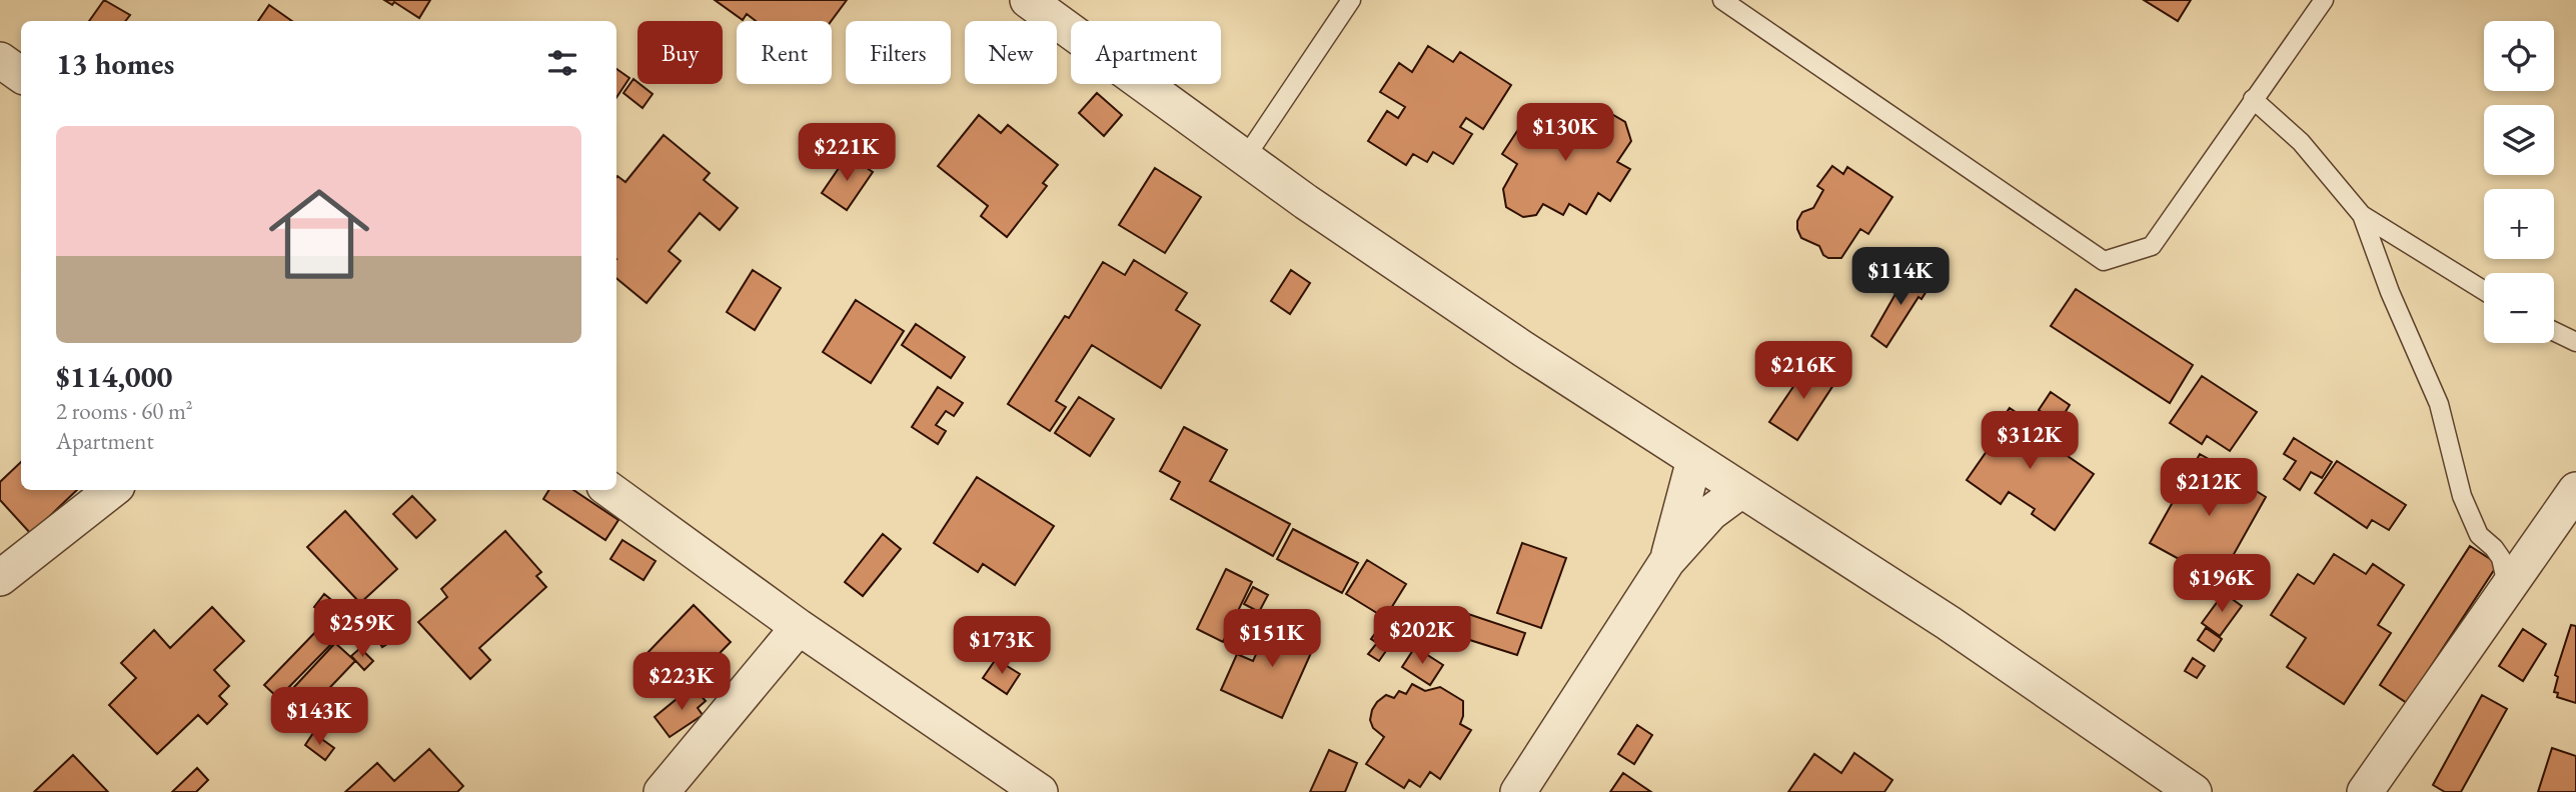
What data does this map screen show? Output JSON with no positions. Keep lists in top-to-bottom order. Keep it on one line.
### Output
{"page":{"map_buttons":["+","−"],"chip":["Buy","Rent","Filters","New","Apartment"],"heading":"13 homes","price":["$130K","$221K","$114K","$216K","$312K","$212K","$196K","$259K","$202K","$151K","$173K","$223K","$143K"],"list":[{"name":"$114,000","note":"2 rooms · 60 m² · Apartment"}]}}
